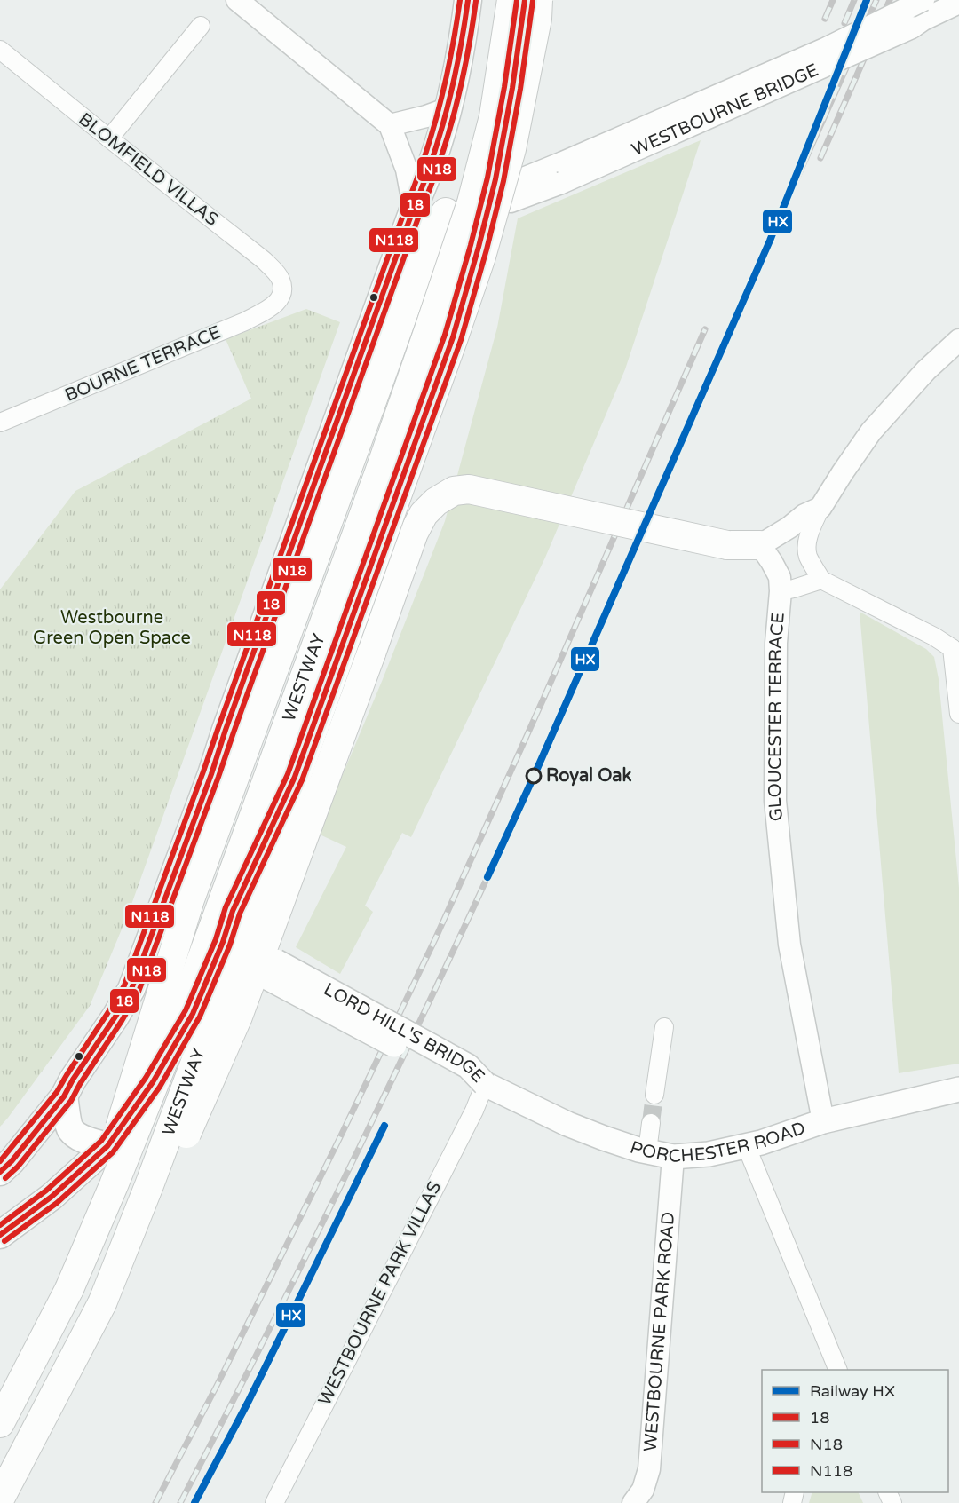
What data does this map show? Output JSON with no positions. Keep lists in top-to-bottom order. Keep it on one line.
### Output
{"streets":{"highway":["WESTWAY"],"main road":["LORD HILL'S BRIDGE","PORCHESTER ROAD"],"street":["WESTBOURNE BRIDGE","BLOMFIELD VILLAS","BOURNE TERRACE","GLOUCESTER TERRACE","WESTBOURNE PARK VILLAS","WESTBOURNE PARK ROAD"]},"crossings":[["BLOMFIELD VILLAS","BOURNE TERRACE"],["GLOUCESTER TERRACE","PORCHESTER ROAD"],["LORD HILL'S BRIDGE","PORCHESTER ROAD"],["LORD HILL'S BRIDGE","WESTBOURNE PARK VILLAS"],["PORCHESTER ROAD","WESTBOURNE PARK VILLAS"],["PORCHESTER ROAD","WESTBOURNE PARK ROAD"]],"parks":["Westbourne Green Open Space"],"places":["Royal Oak"],"lines":["rail line HX","transit line 18","transit line N118","transit line N18"],"legend":["Railway HX","18","N18","N118"]}
